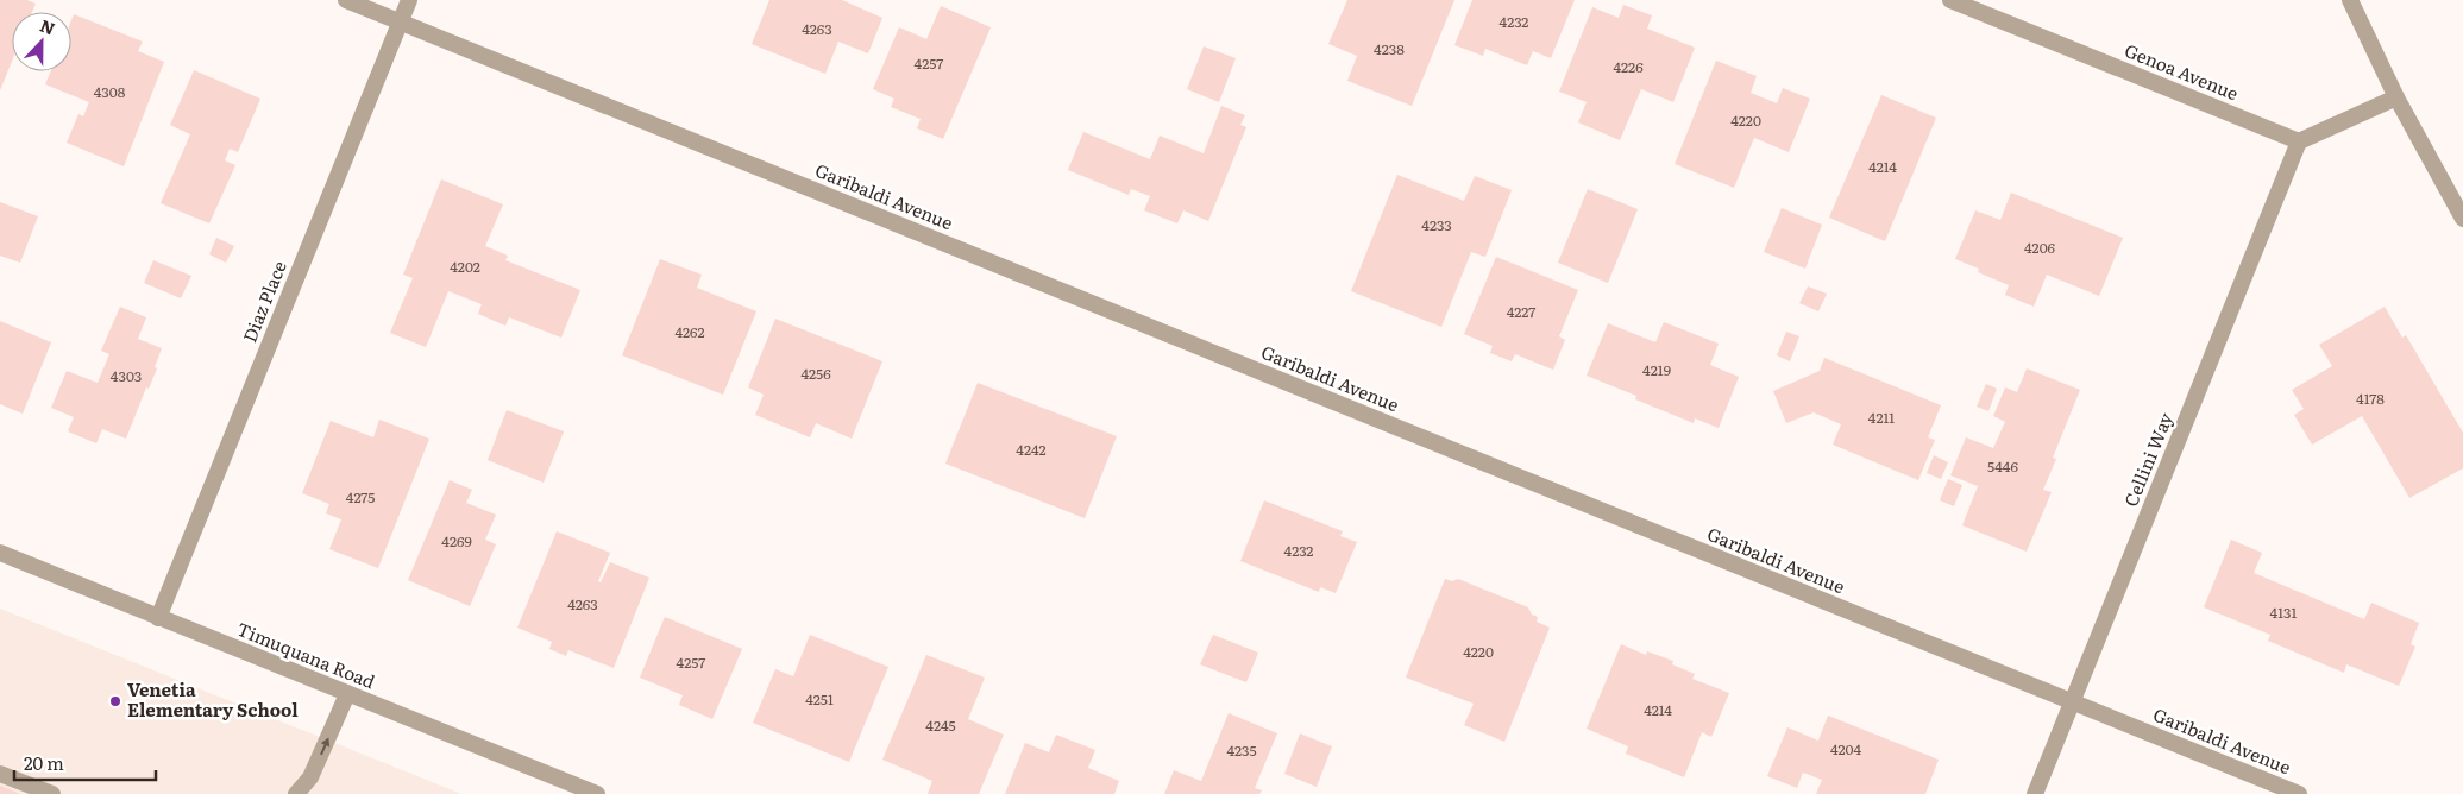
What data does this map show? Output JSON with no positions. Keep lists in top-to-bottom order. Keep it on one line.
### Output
{"streets":{"street":["Genoa Avenue","Garibaldi Avenue","Diaz Place","Cellini Way","Timuquana Road"]},"crossings":[["Genoa Avenue","Cellini Way"],["Garibaldi Avenue","Diaz Place"],["Garibaldi Avenue","Cellini Way"],["Diaz Place","Timuquana Road"]],"places":["Venetia Elementary School"],"house_numbers":["4232","4263","4238","4257","4226","4308","4220","4214","4233","4206","4202","4227","4262","4219","4256","4303","4178","4211","4242","5446","4275","4269","4232","4263","4131","4220","4257","4251","4214","4245","4204","4235"],"scale_bar":"20 m","north":"top"}
